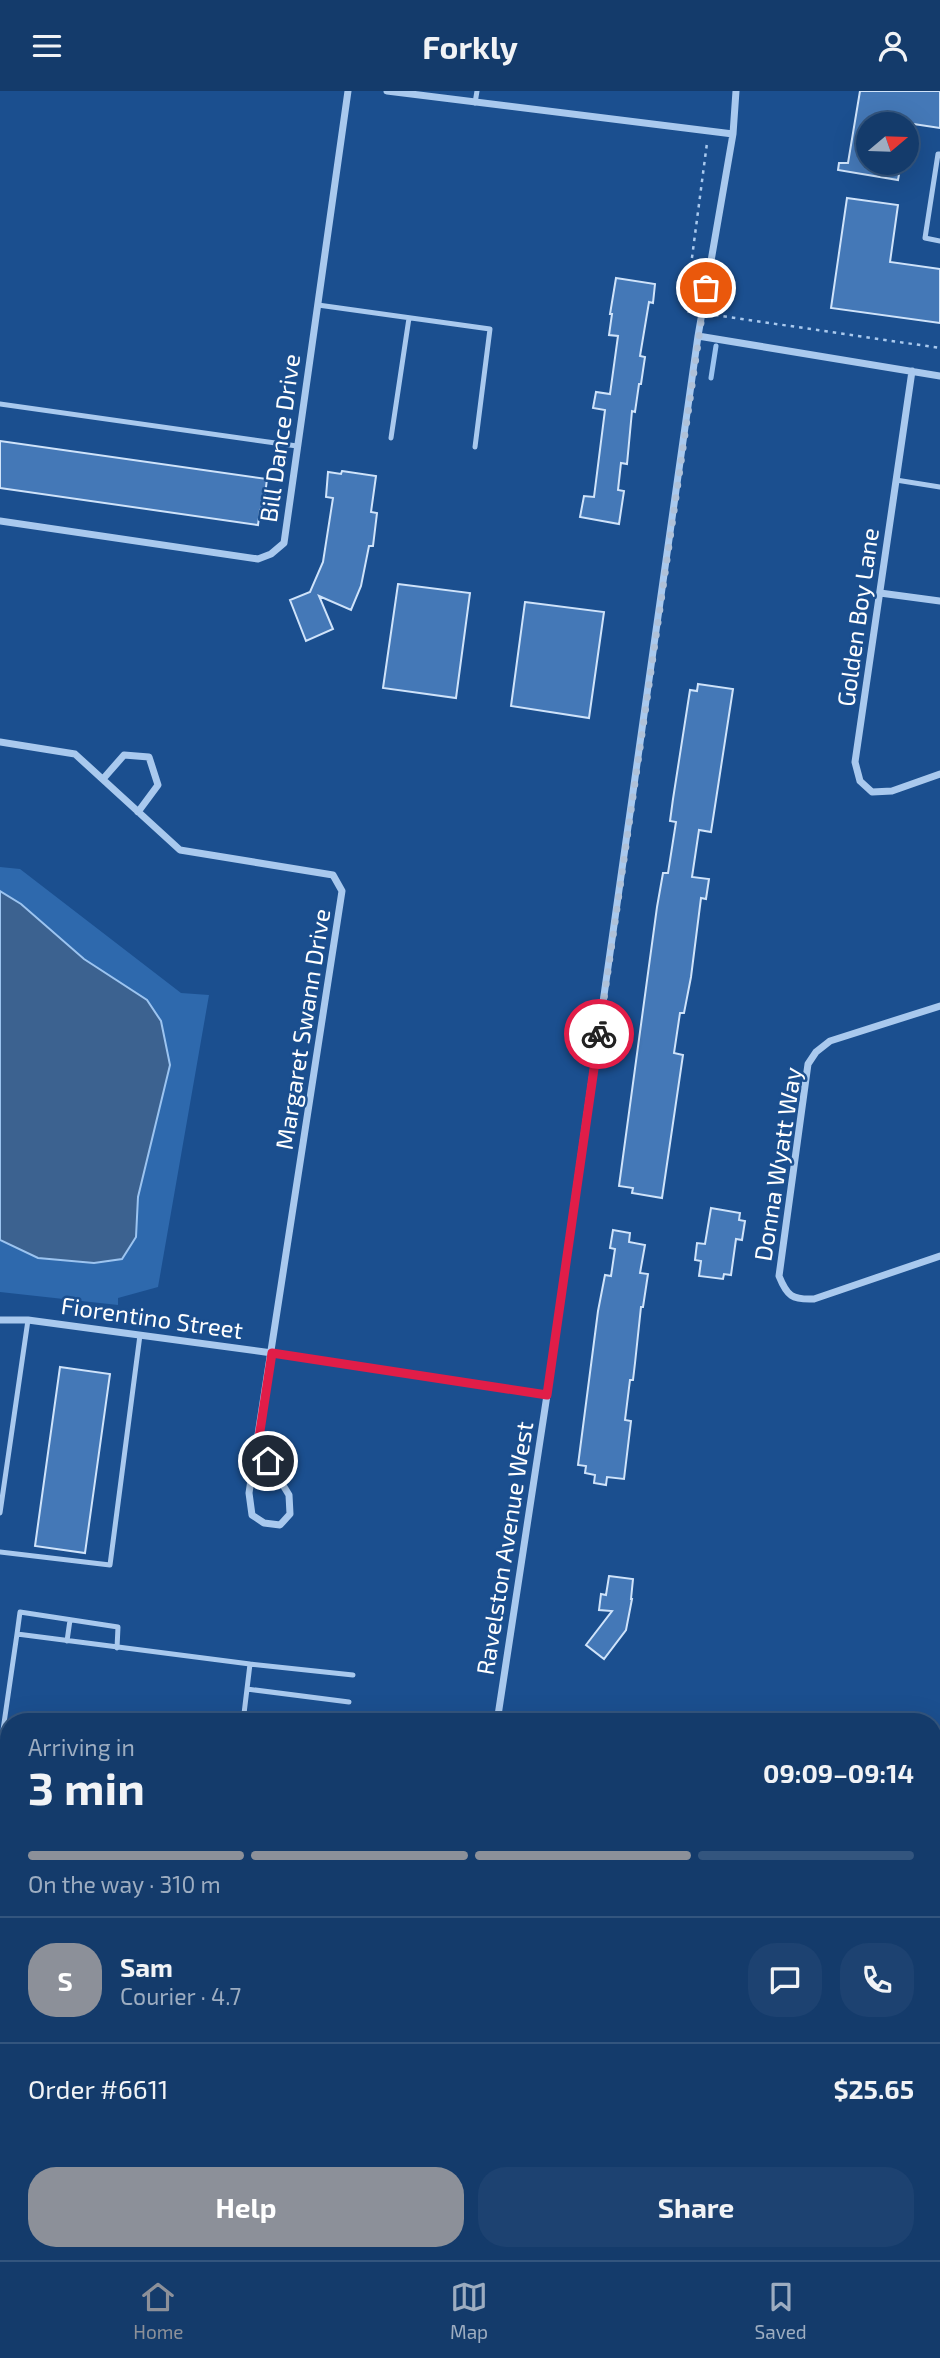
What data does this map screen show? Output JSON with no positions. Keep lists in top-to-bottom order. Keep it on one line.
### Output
{"streets":{"street":["Bill Dance Drive","Golden Boy Lane","Margaret Swann Drive","Donna Wyatt Way","Fiorentino Street","Ravelston Avenue West"]},"crossings":[["Margaret Swann Drive","Fiorentino Street"],["Fiorentino Street","Ravelston Avenue West"]],"north":"right","page":{"header":"Forkly","heading":["3 min","Arriving in","09:09–09:14"],"panel":["Sam","Courier · 4.7","Order #6611","$25.65"],"bar":"On the way · 310 m","round":"S","buttons":["Help","Share"],"tabs":["Home","Map","Saved"]}}
